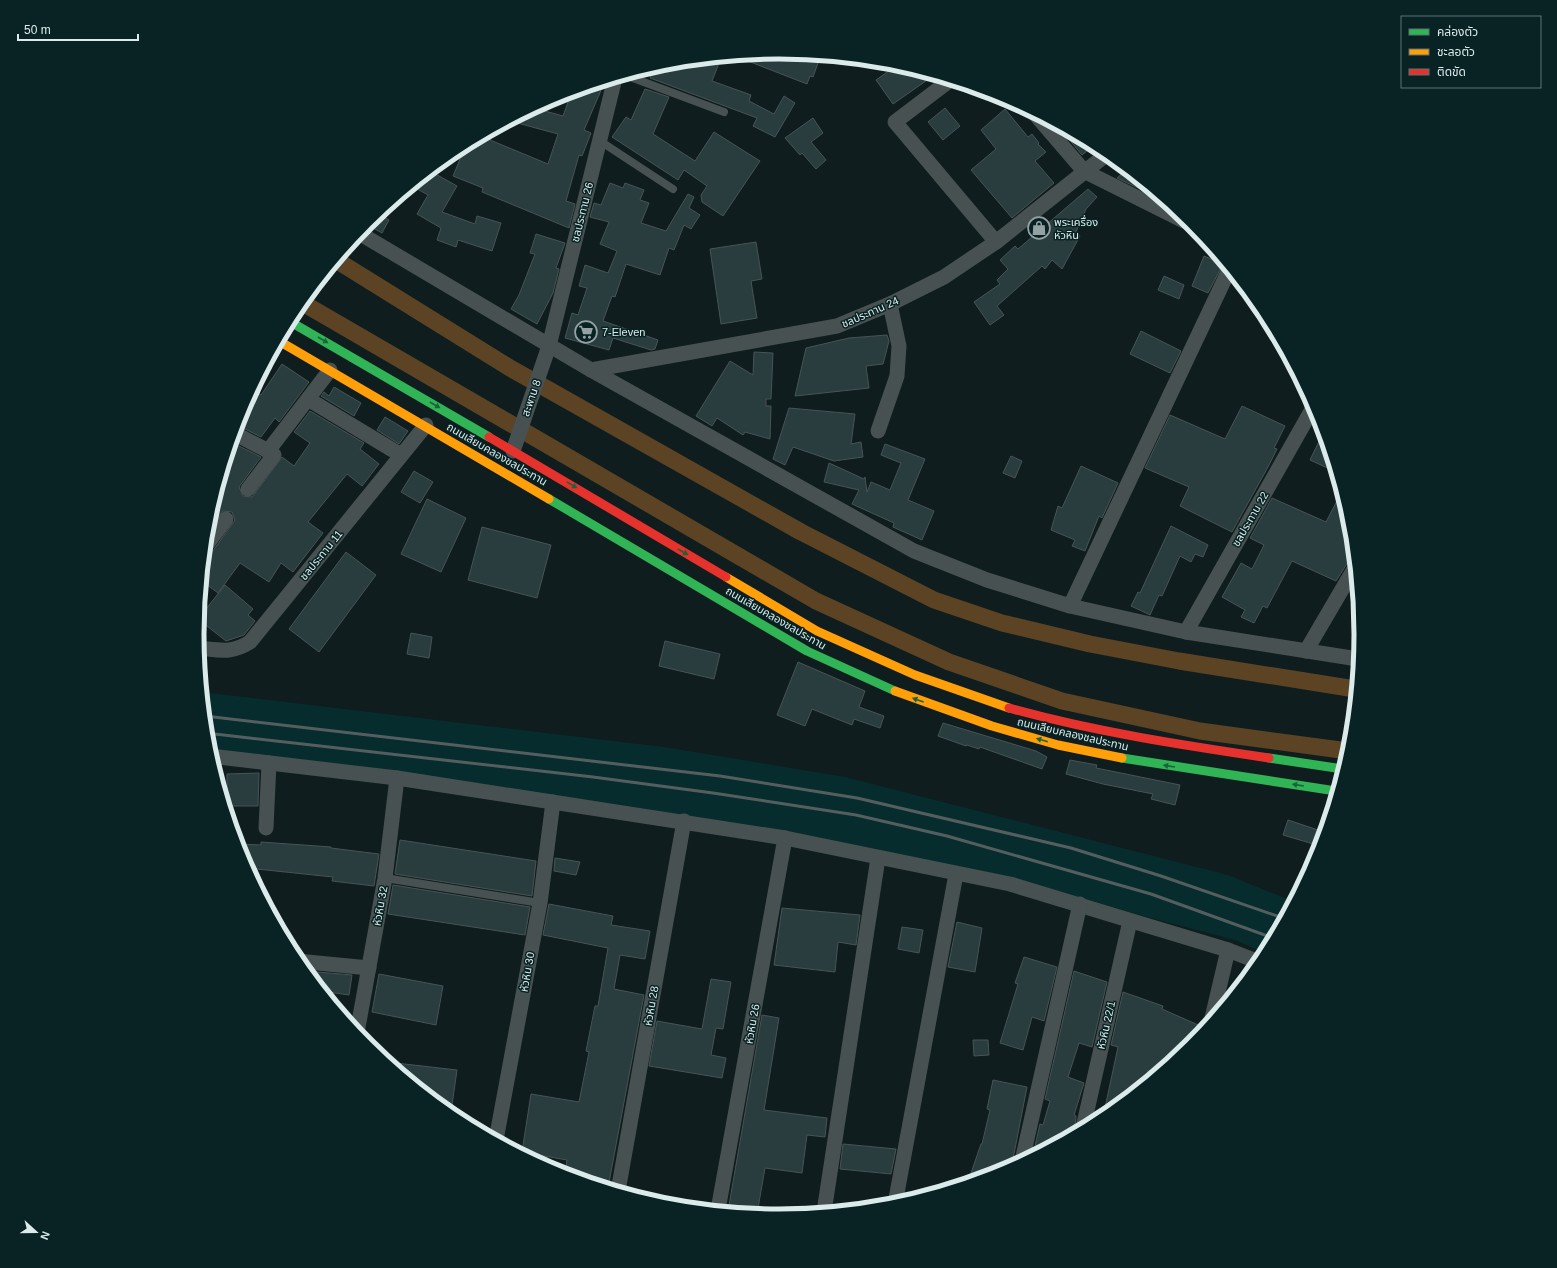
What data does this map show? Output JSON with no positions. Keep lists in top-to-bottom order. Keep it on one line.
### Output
{"streets":{"street":["ชลประทาน 26","ชลประทาน 24","สะพาน 8","ถนนเลียบคลองชลประทาน","ชลประทาน 22","ชลประทาน 11","หัวหิน 32","หัวหิน 30","หัวหิน 28","หัวหิน 26","หัวหิน 22/1"]},"crossings":[["ชลประทาน 26","สะพาน 8"],["สะพาน 8","ถนนเลียบคลองชลประทาน"],["ถนนเลียบคลองชลประทาน","ชลประทาน 11"]],"places":{"shop":["พระเครื่อง หัวหิน"],"supermarket":["7-Eleven"]},"legend":["คล่องตัว","ชะลอตัว","ติดขัด"],"scale_bar":"50 m","north":"right"}
